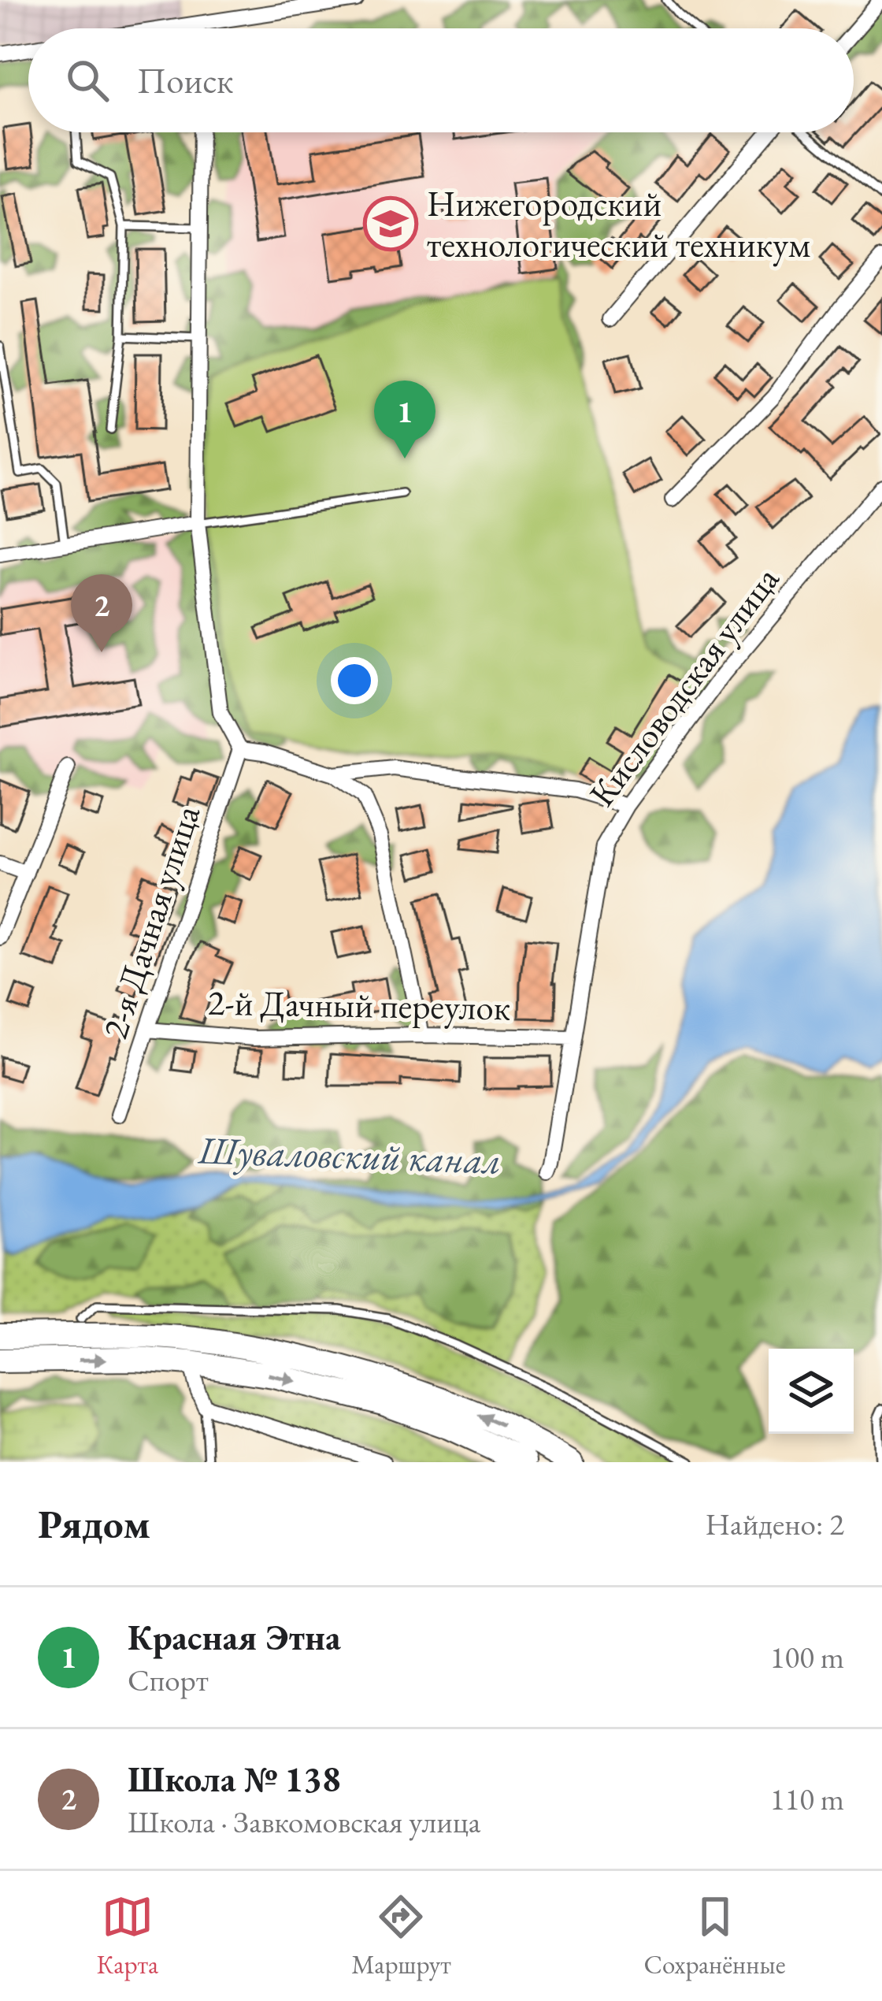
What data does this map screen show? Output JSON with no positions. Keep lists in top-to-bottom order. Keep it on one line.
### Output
{"streets":{"street":["Кисловодская улица","2-я Дачная улица","2-й Дачный переулок"]},"crossings":[["Кисловодская улица","2-й Дачный переулок"],["2-я Дачная улица","2-й Дачный переулок"]],"water":["Шуваловский канал"],"places":{"school or university":["Нижегородский технологический техникум"]},"page":{"search":"Поиск","pins":["1","2"],"heading":["Рядом","Найдено: 2"],"list":[{"mark":"1","name":"Красная Этна","note":"Спорт","value":"100 m"},{"mark":"2","name":"Школа № 138","note":"Школа · Завкомовская улица","value":"110 m"}],"nav":["Карта","Маршрут","Сохранённые"]}}
